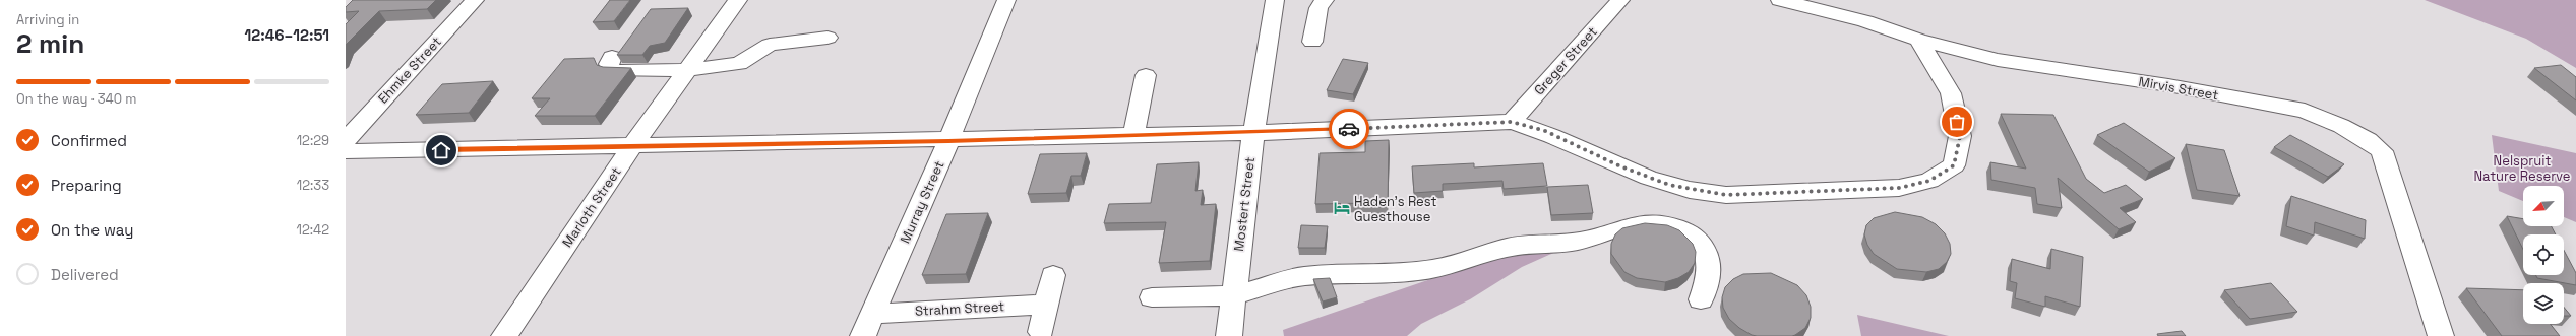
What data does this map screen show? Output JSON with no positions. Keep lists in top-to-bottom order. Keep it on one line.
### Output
{"streets":{"street":["Greger Street","Ehmke Street","Mirvis Street","Murray Street","Mostert Street","Marloth Street","Strahm Street"]},"crossings":[["Murray Street","Strahm Street"]],"parks":["Nelspruit Nature Reserve"],"places":{"hotel":["Haden's Rest Guesthouse"]},"north":"bottom left","page":{"heading":["2 min","Arriving in","12:46–12:51"],"bar":"On the way · 340 m","list":[["Confirmed","12:29"],["Preparing","12:33"],["On the way","12:42"],"Delivered"]}}
